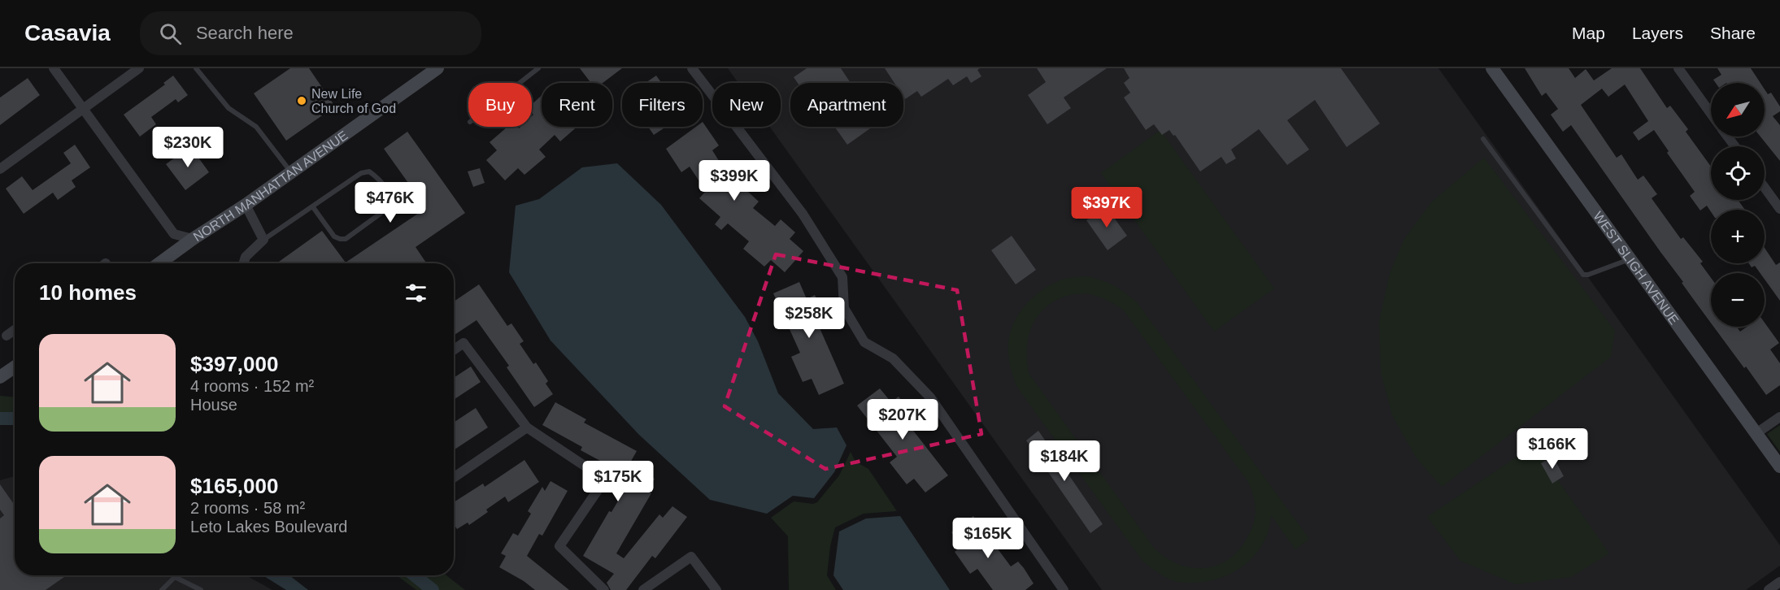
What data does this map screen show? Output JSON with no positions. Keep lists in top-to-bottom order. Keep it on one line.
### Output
{"streets":{"main road":["NORTH MANHATTAN AVENUE","WEST SLIGH AVENUE"]},"places":["New Life Church of God"],"north":"bottom left","page":{"header":"Casavia","search":"Search here","nav":["Map","Layers","Share"],"map_buttons":["+","−"],"chip":["Buy","Rent","Filters","New","Apartment"],"price":["$230K","$399K","$476K","$397K","$258K","$207K","$166K","$184K","$175K","$165K"],"heading":"10 homes","list":[{"name":"$397,000","note":"4 rooms · 152 m² · House"},{"name":"$165,000","note":"2 rooms · 58 m² · Leto Lakes Boulevard"}]}}
